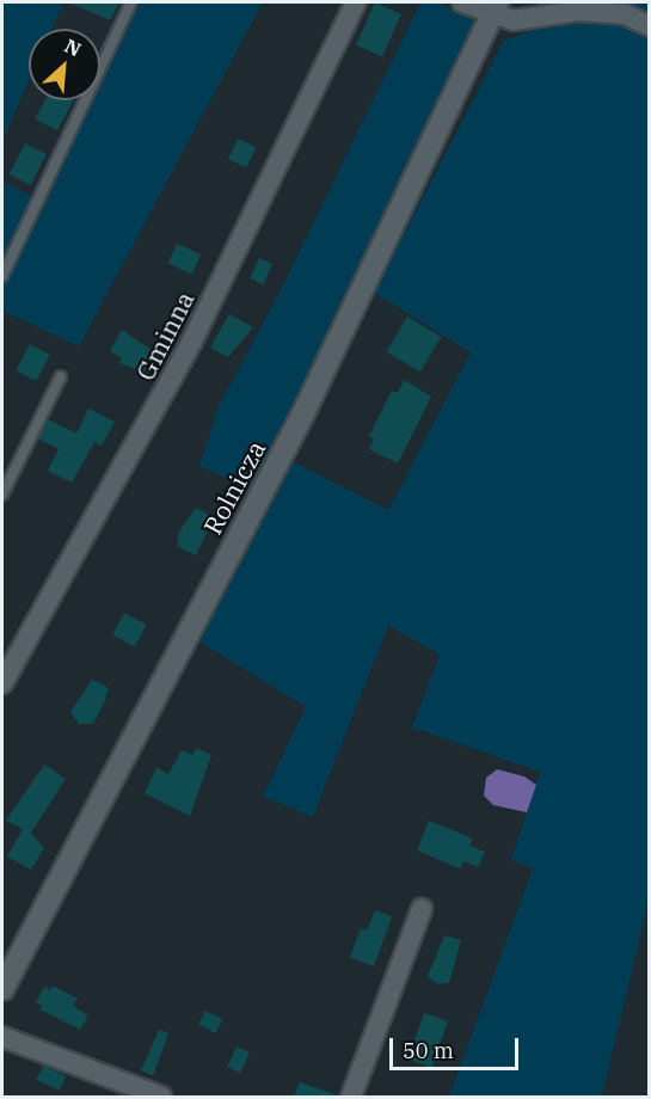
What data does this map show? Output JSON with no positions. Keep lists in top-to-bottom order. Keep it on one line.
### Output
{"streets":{"street":["Gminna","Rolnicza"]},"scale_bar":"50 m","north":"top right"}
